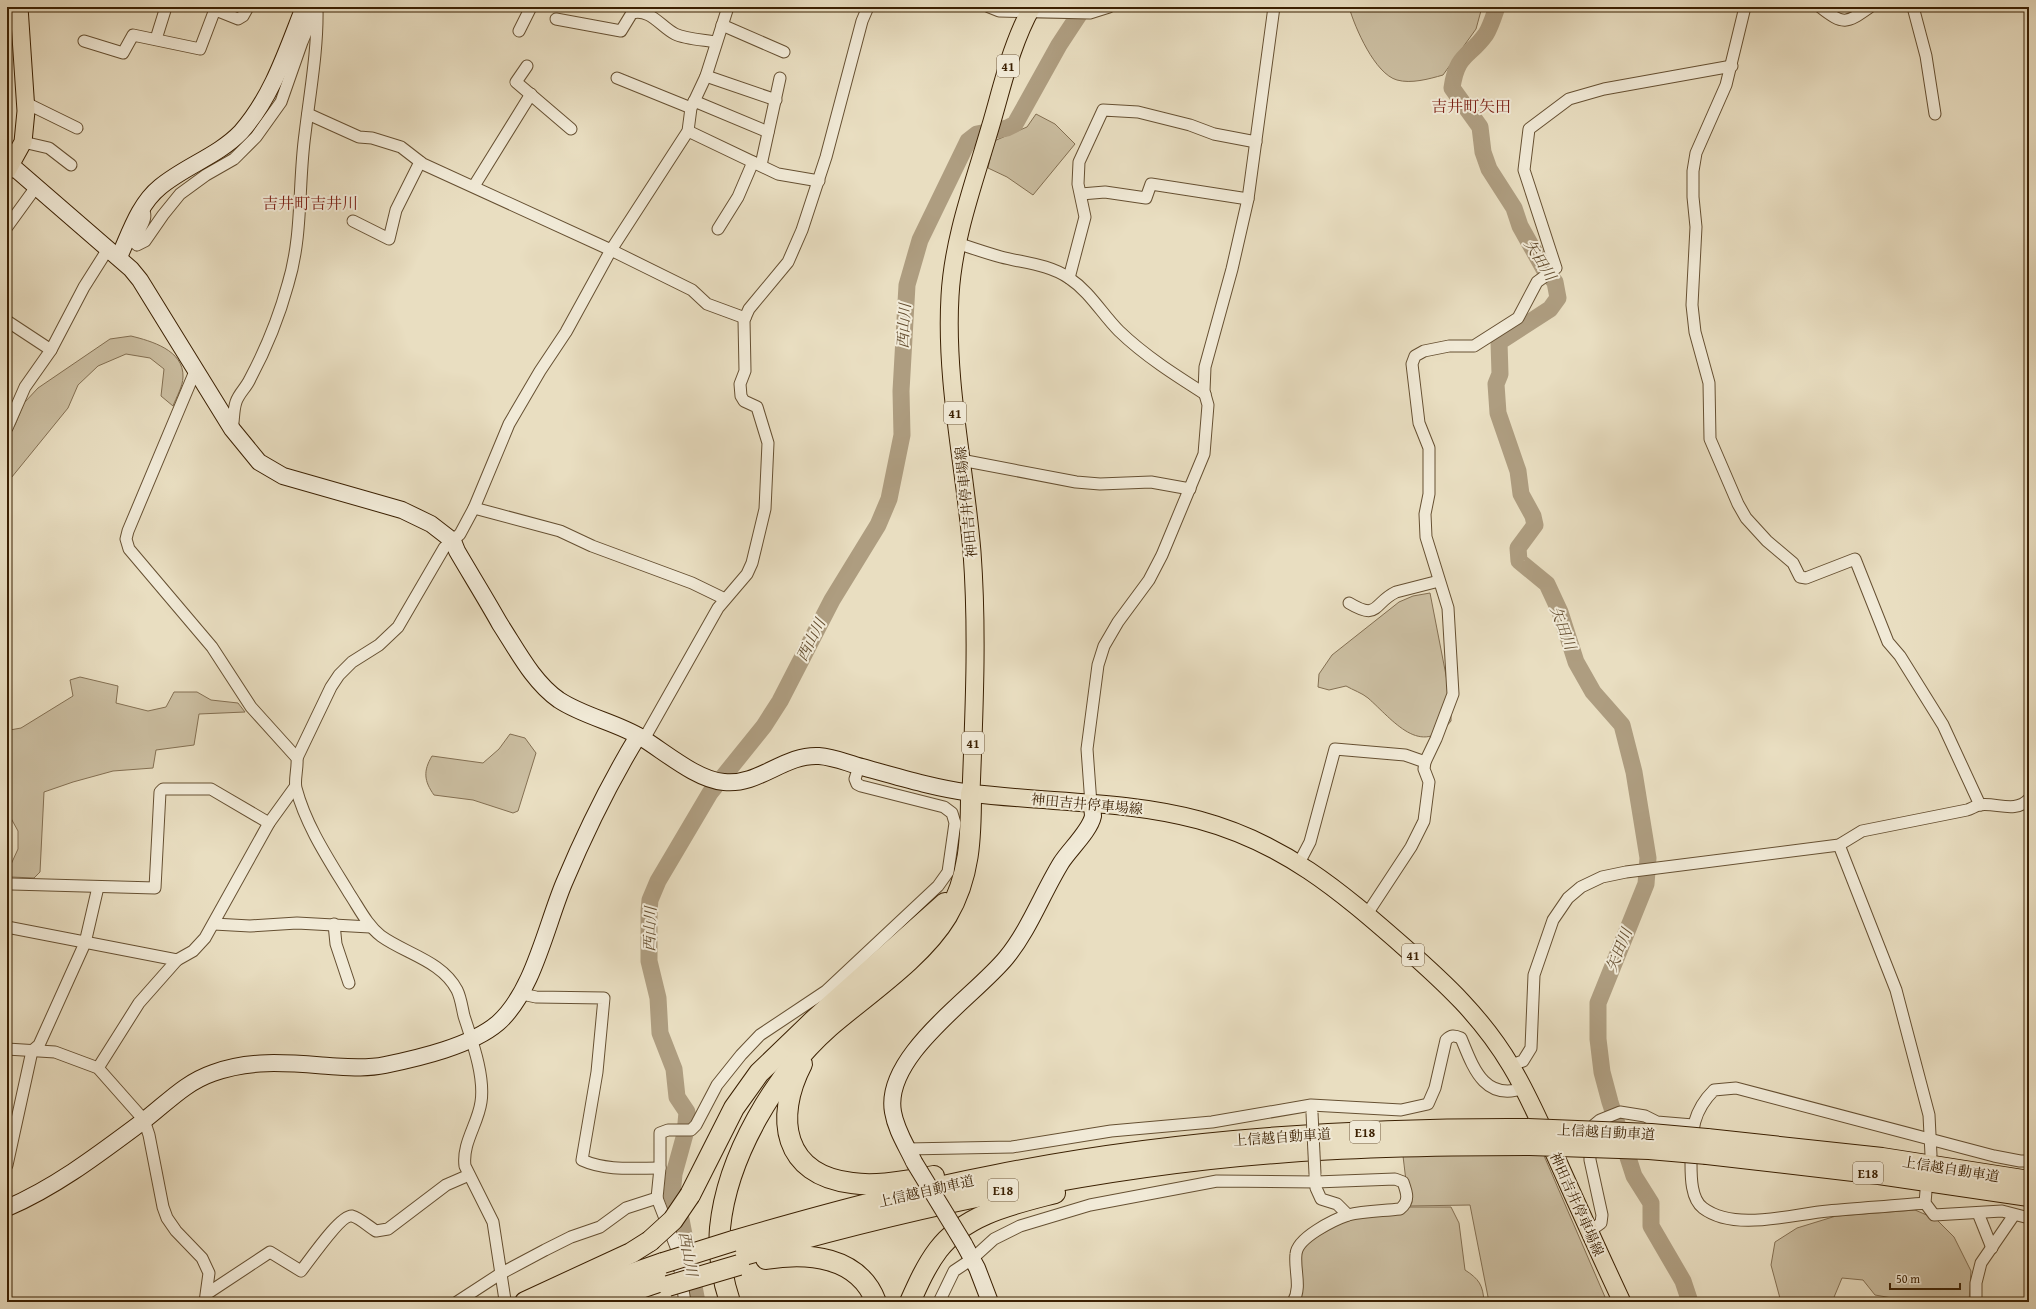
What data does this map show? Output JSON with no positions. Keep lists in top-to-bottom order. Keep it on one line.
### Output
{"streets":{"highway":["E18","上信越自動車道"],"main road":["41","神田吉井停車場線"]},"districts":["吉井町矢田","吉井町吉井川"],"water":["矢田川","西山川"],"scale_bar":"50 m"}
